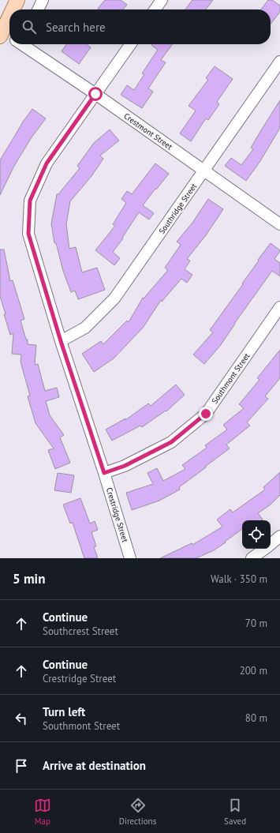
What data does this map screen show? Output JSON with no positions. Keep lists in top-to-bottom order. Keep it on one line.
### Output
{"streets":{"street":["Crestmont Street","Southridge Street","Southmont Street","Crestridge Street"]},"crossings":[["Crestmont Street","Southridge Street"],["Crestmont Street","Crestridge Street"],["Southridge Street","Crestridge Street"],["Southmont Street","Crestridge Street"]],"page":{"search":"Search here","heading":["5 min","Walk · 350 m"],"list":[["Continue","Southcrest Street","70 m"],["Continue","Crestridge Street","200 m"],["Turn left","Southmont Street","80 m"],"Arrive at destination"],"nav":["Map","Directions","Saved"]}}
